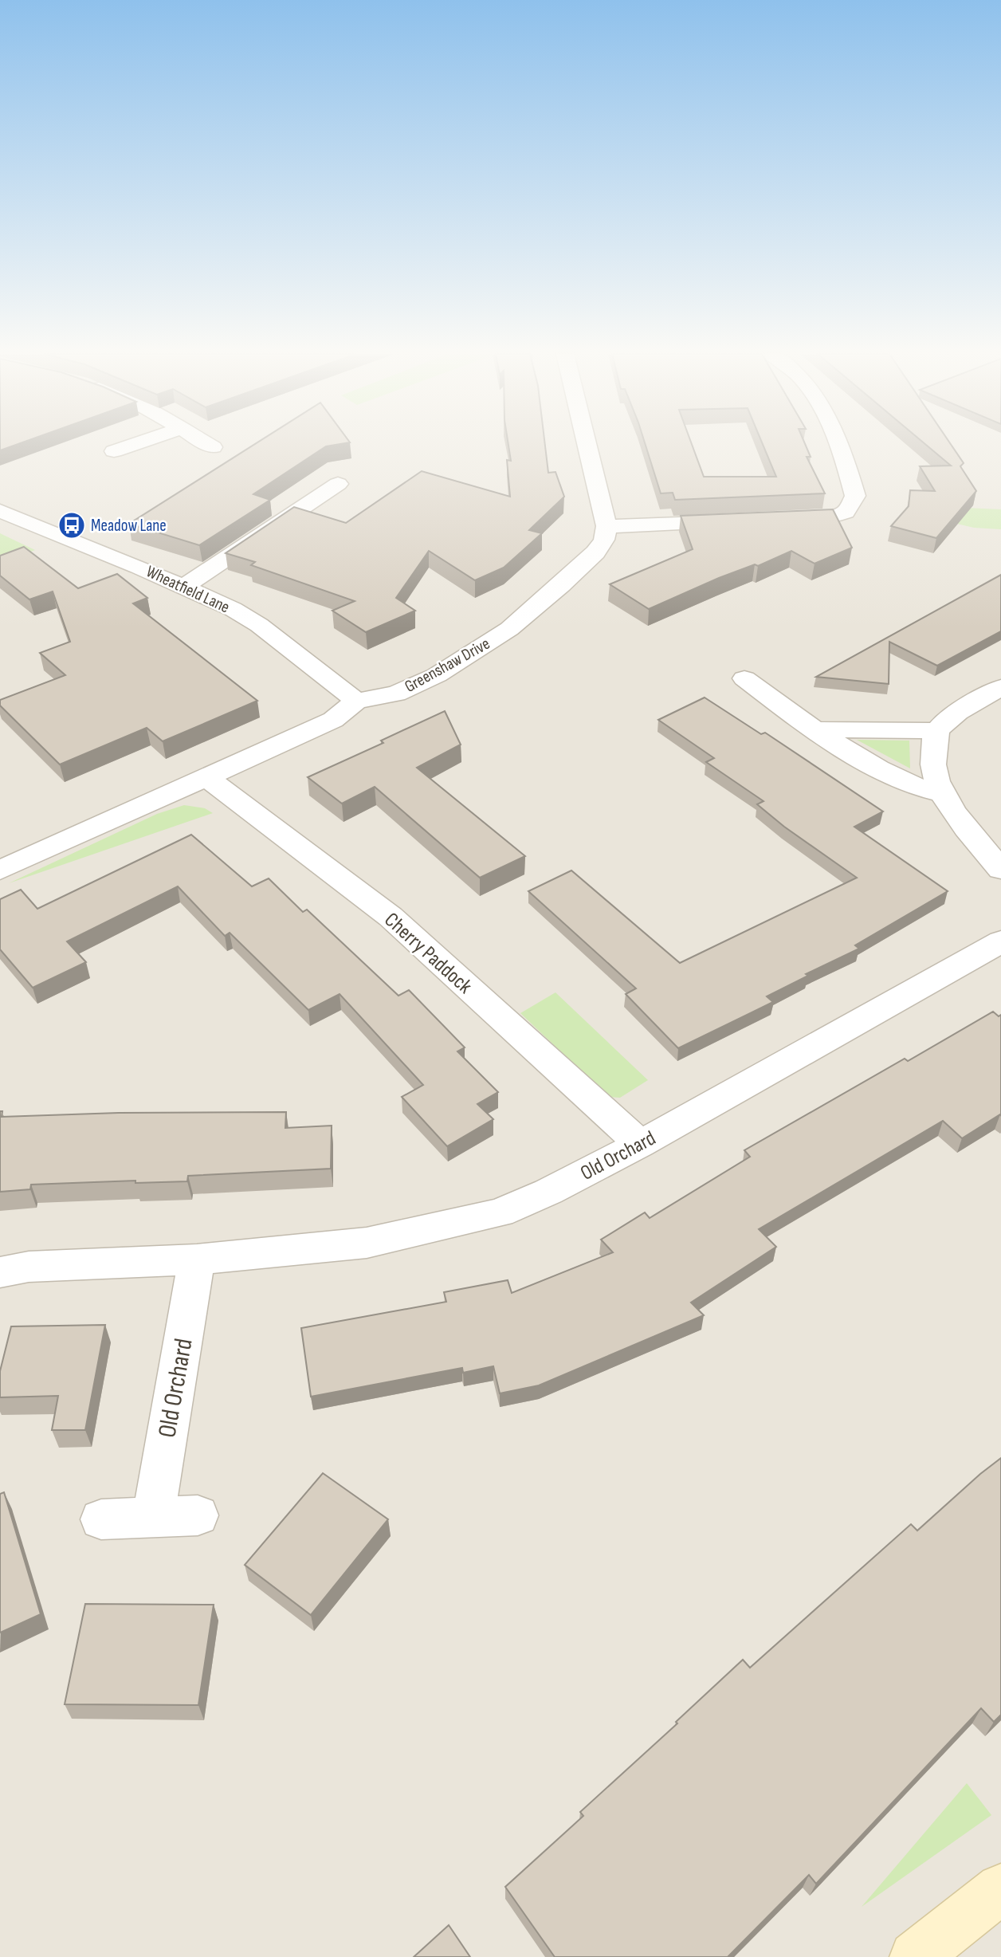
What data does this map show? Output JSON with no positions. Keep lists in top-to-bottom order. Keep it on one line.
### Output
{"streets":{"street":["Wheatfield Lane","Greenshaw Drive","Cherry Paddock","Old Orchard"]},"crossings":[["Wheatfield Lane","Greenshaw Drive"],["Greenshaw Drive","Cherry Paddock"],["Cherry Paddock","Old Orchard"]],"places":{"bus stop":["Meadow Lane"]}}
